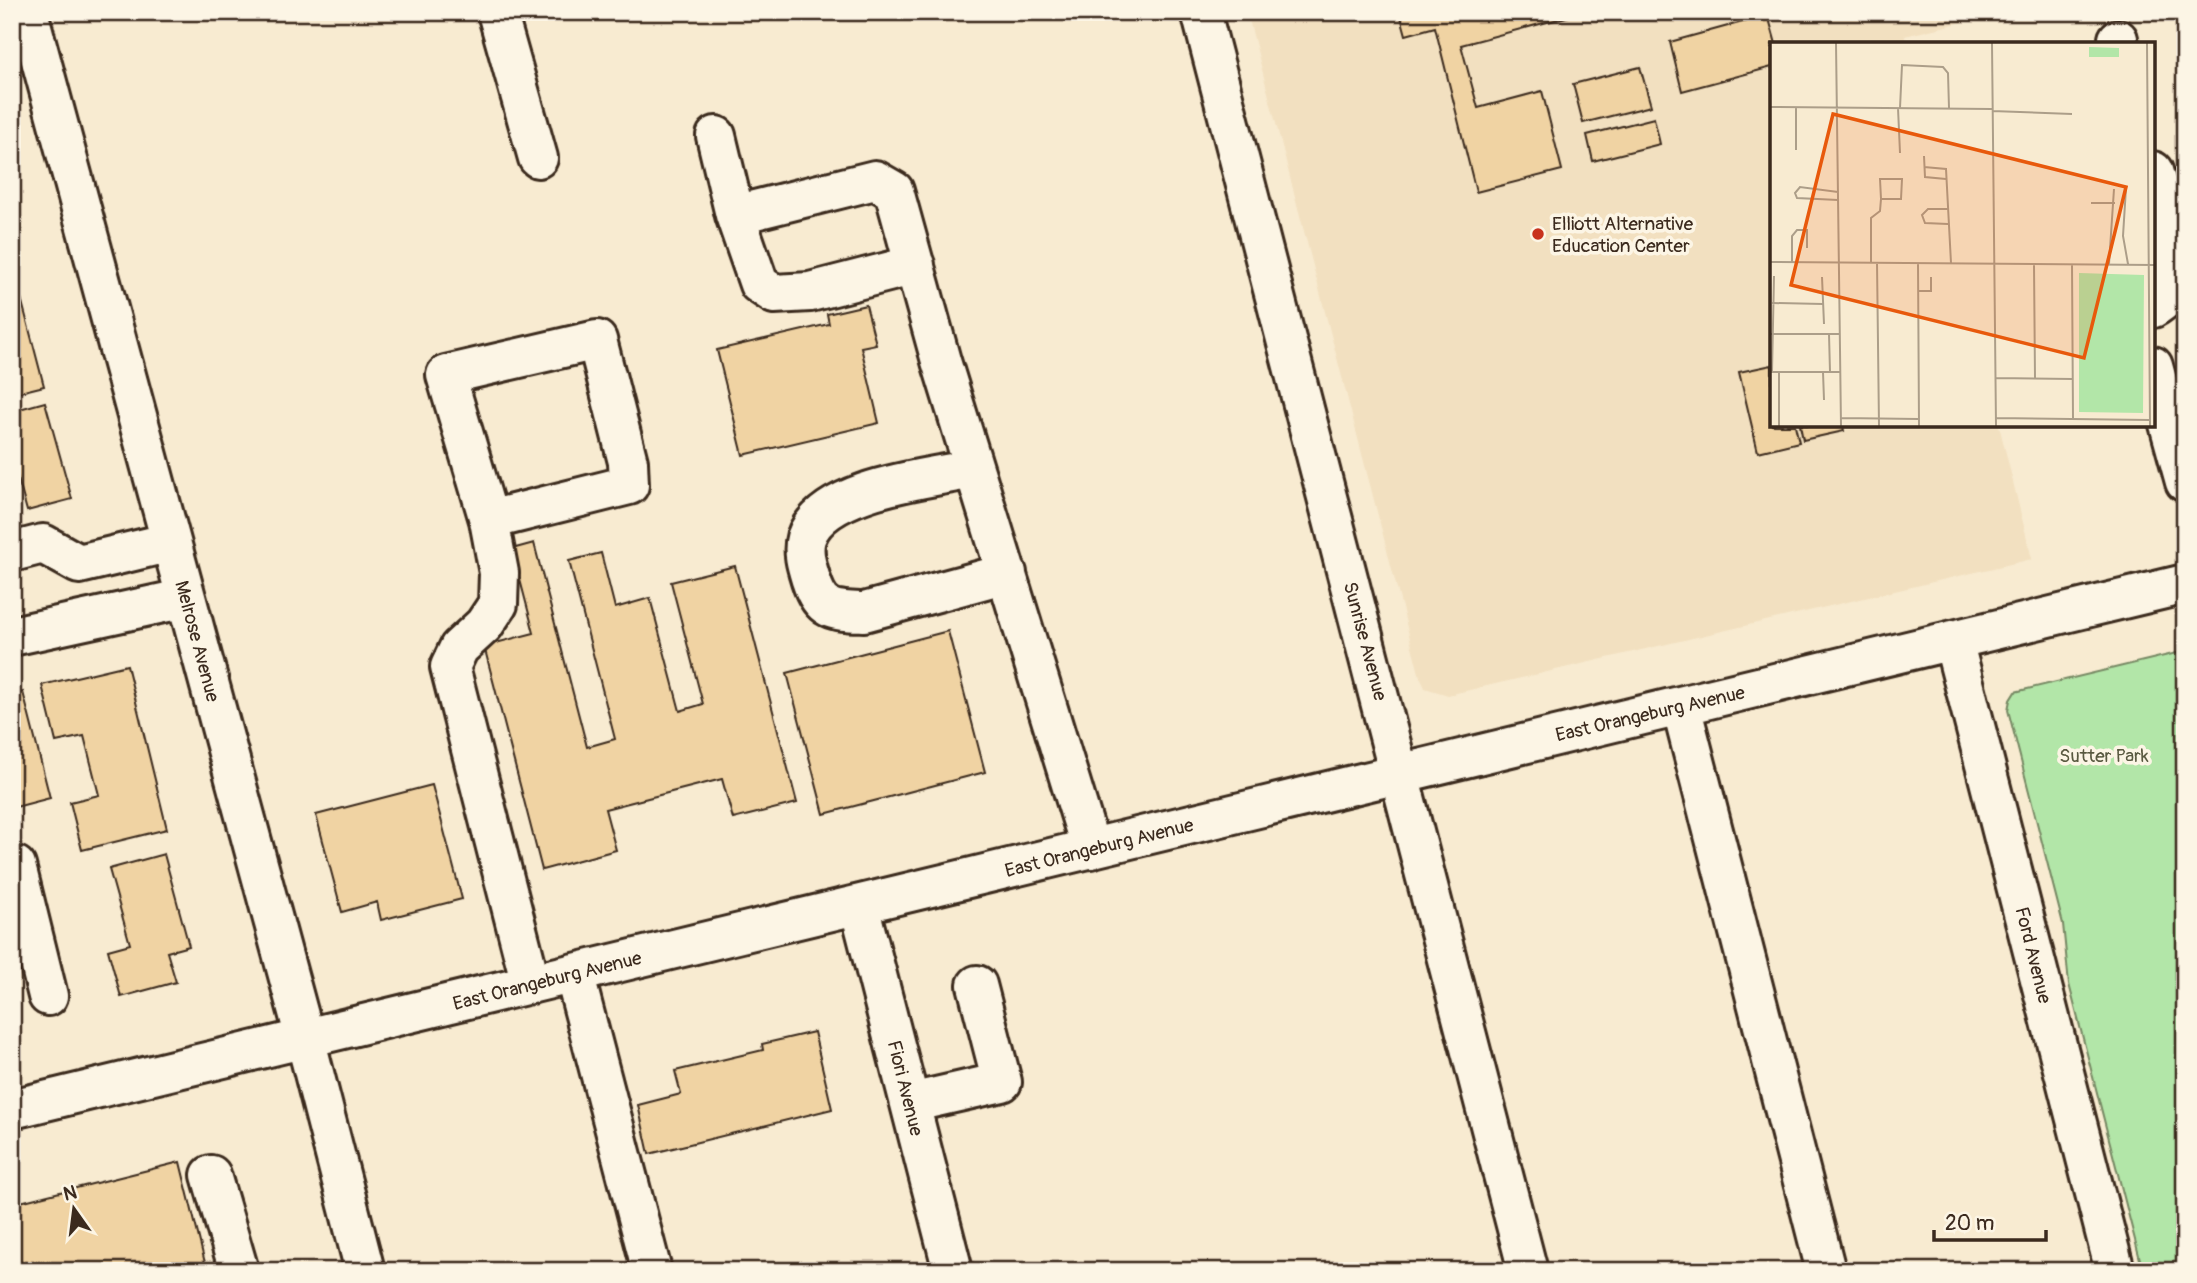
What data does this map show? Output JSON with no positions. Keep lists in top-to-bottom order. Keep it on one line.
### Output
{"streets":{"street":["Melrose Avenue","Sunrise Avenue","East Orangeburg Avenue","Ford Avenue","Fiori Avenue"]},"crossings":[["Melrose Avenue","East Orangeburg Avenue"],["Sunrise Avenue","East Orangeburg Avenue"],["East Orangeburg Avenue","Ford Avenue"],["East Orangeburg Avenue","Fiori Avenue"]],"parks":["Sutter Park"],"places":["Elliott Alternative Education Center"],"scale_bar":"20 m","north":"top"}
